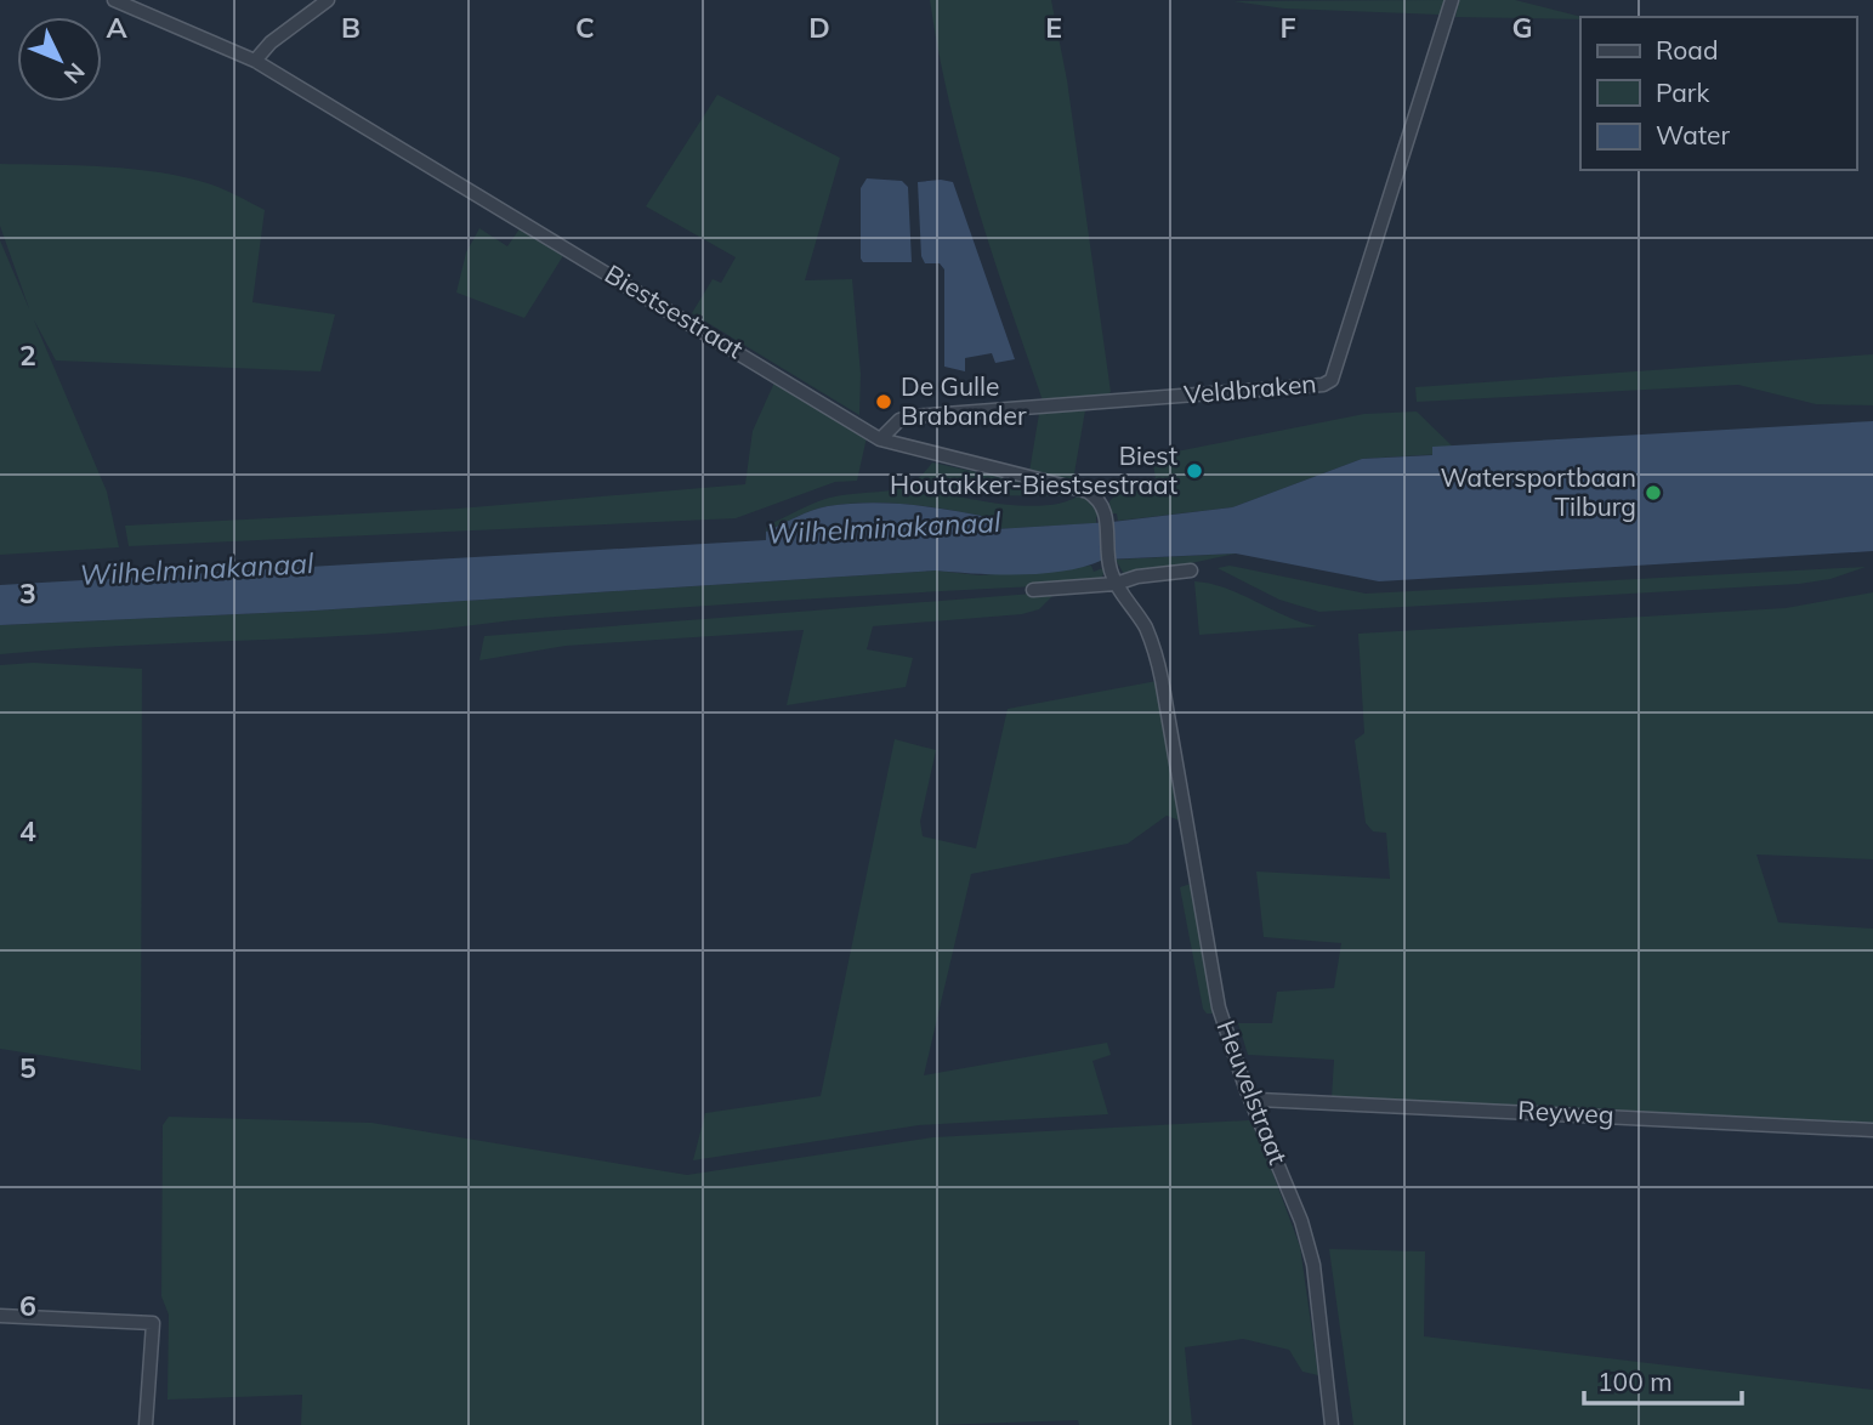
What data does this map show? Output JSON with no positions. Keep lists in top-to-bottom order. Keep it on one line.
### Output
{"streets":{"street":["Biestsestraat","Veldbraken","Heuvelstraat","Reyweg"]},"crossings":[["Biestsestraat","Veldbraken"],["Biestsestraat","Heuvelstraat"]],"water":["Wilhelminakanaal"],"places":["De Gulle Brabander","Biest Houtakker-Biestsestraat","Watersportbaan Tilburg"],"legend":["Road","Park","Water"],"scale_bar":"100 m","north":"bottom right","grid":{"columns":["A","B","C","D","E","F","G"],"rows":["2","3","4","5","6"]}}
